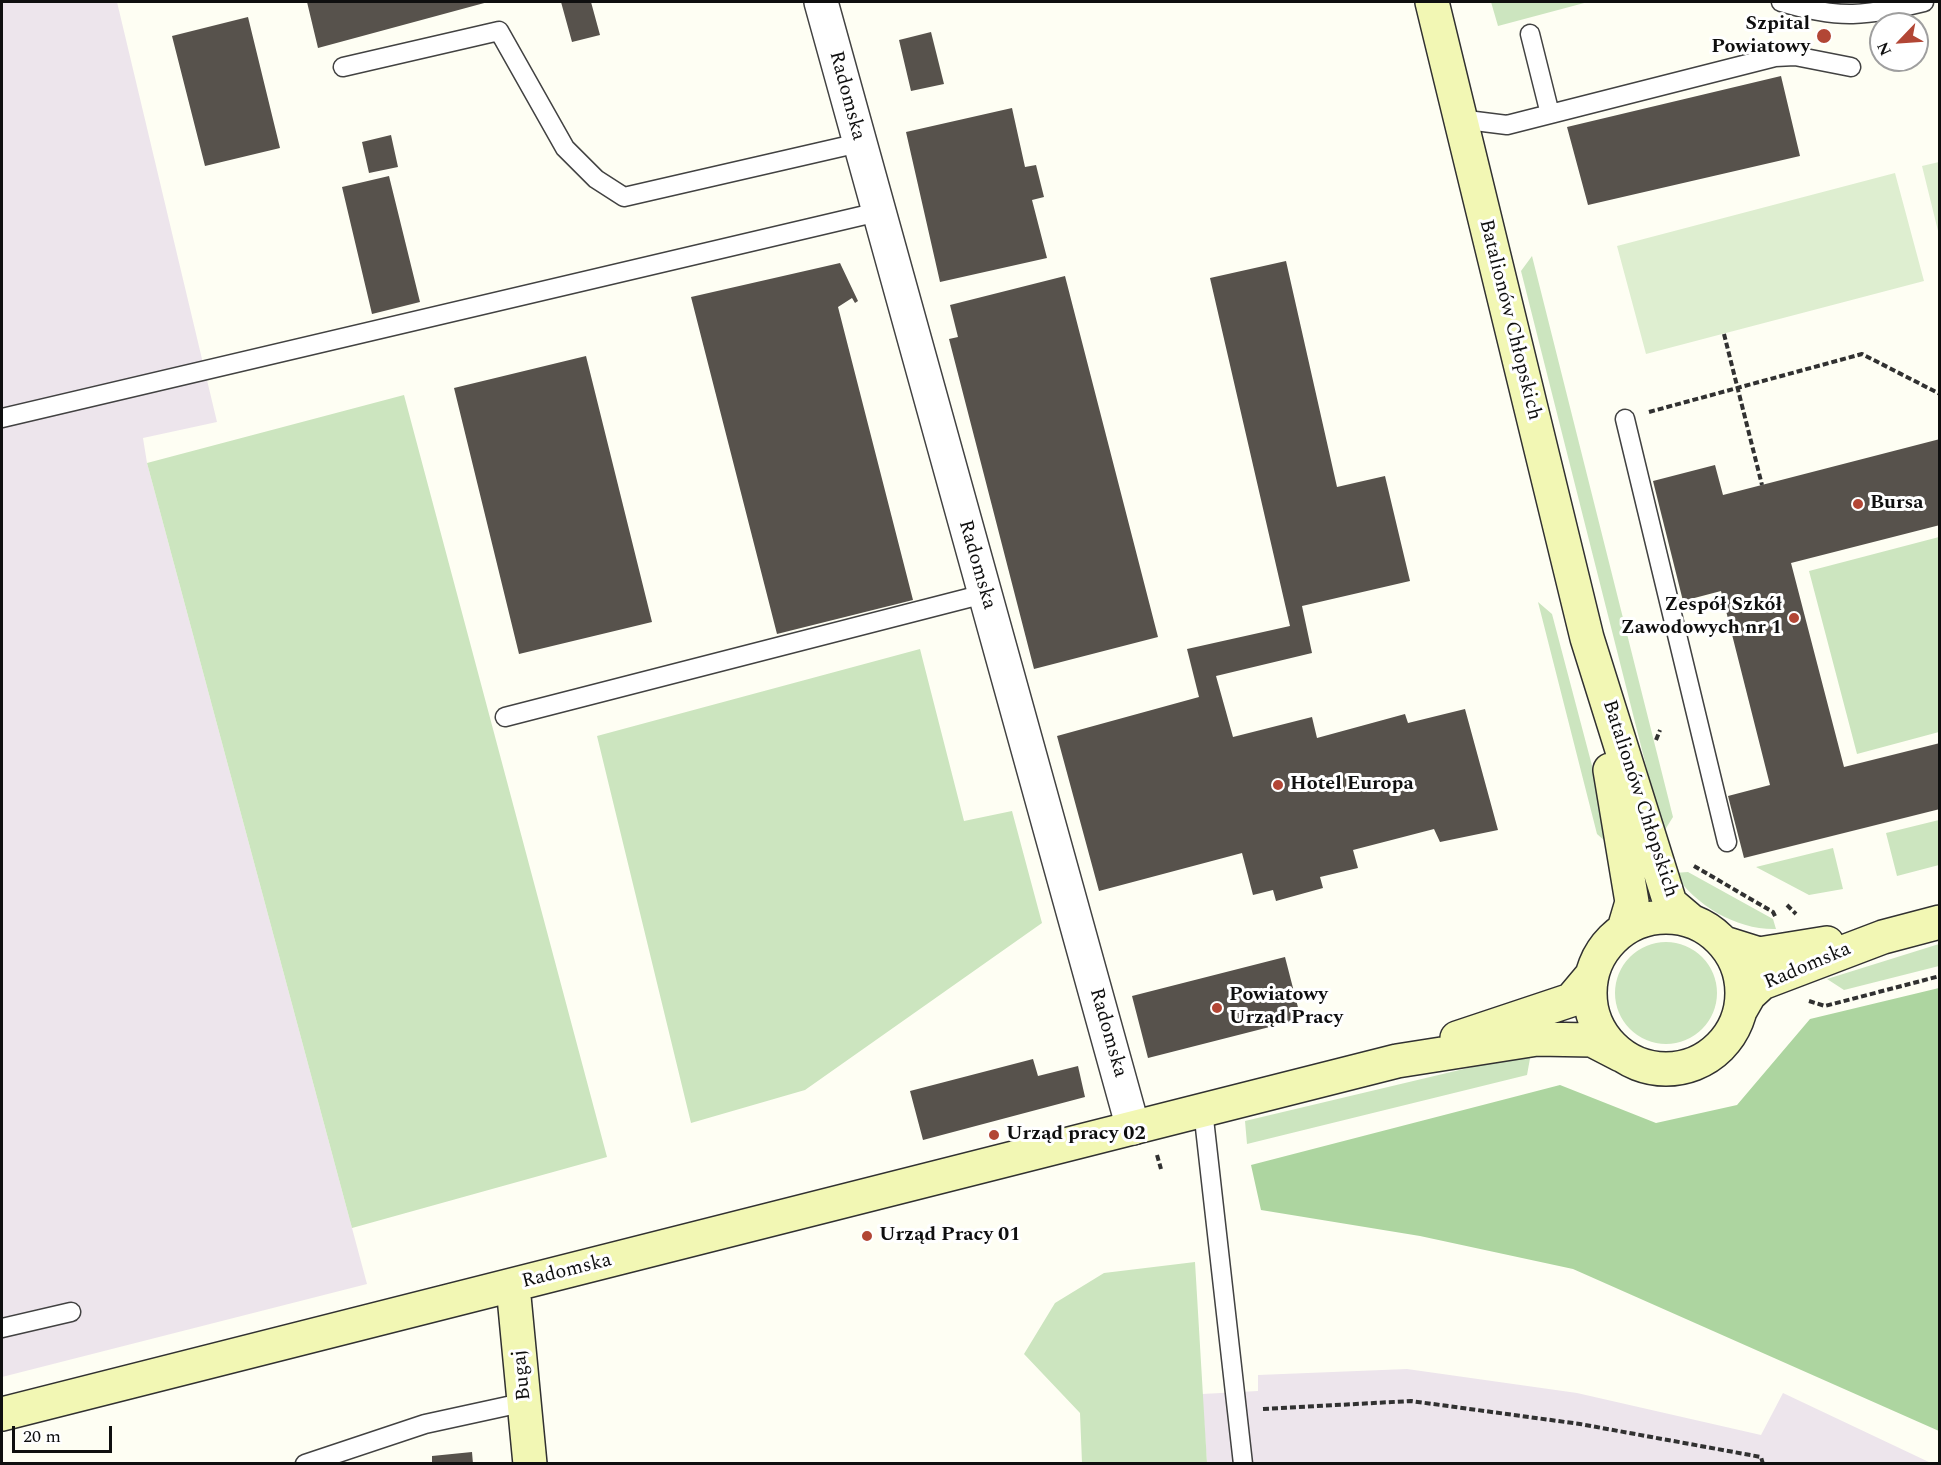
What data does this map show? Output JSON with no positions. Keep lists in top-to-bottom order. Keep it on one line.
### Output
{"streets":{"street":["Radomska","Batalionów Chłopskich","Bugaj"]},"crossings":[["Radomska","Batalionów Chłopskich"],["Radomska","Bugaj"]],"places":["Szpital Powiatowy","Bursa","Zespół Szkół Zawodowych nr 1","Hotel Europa","Powiatowy Urząd Pracy","Urząd pracy 02","Urząd Pracy 01"],"scale_bar":"20 m","north":"bottom left"}
